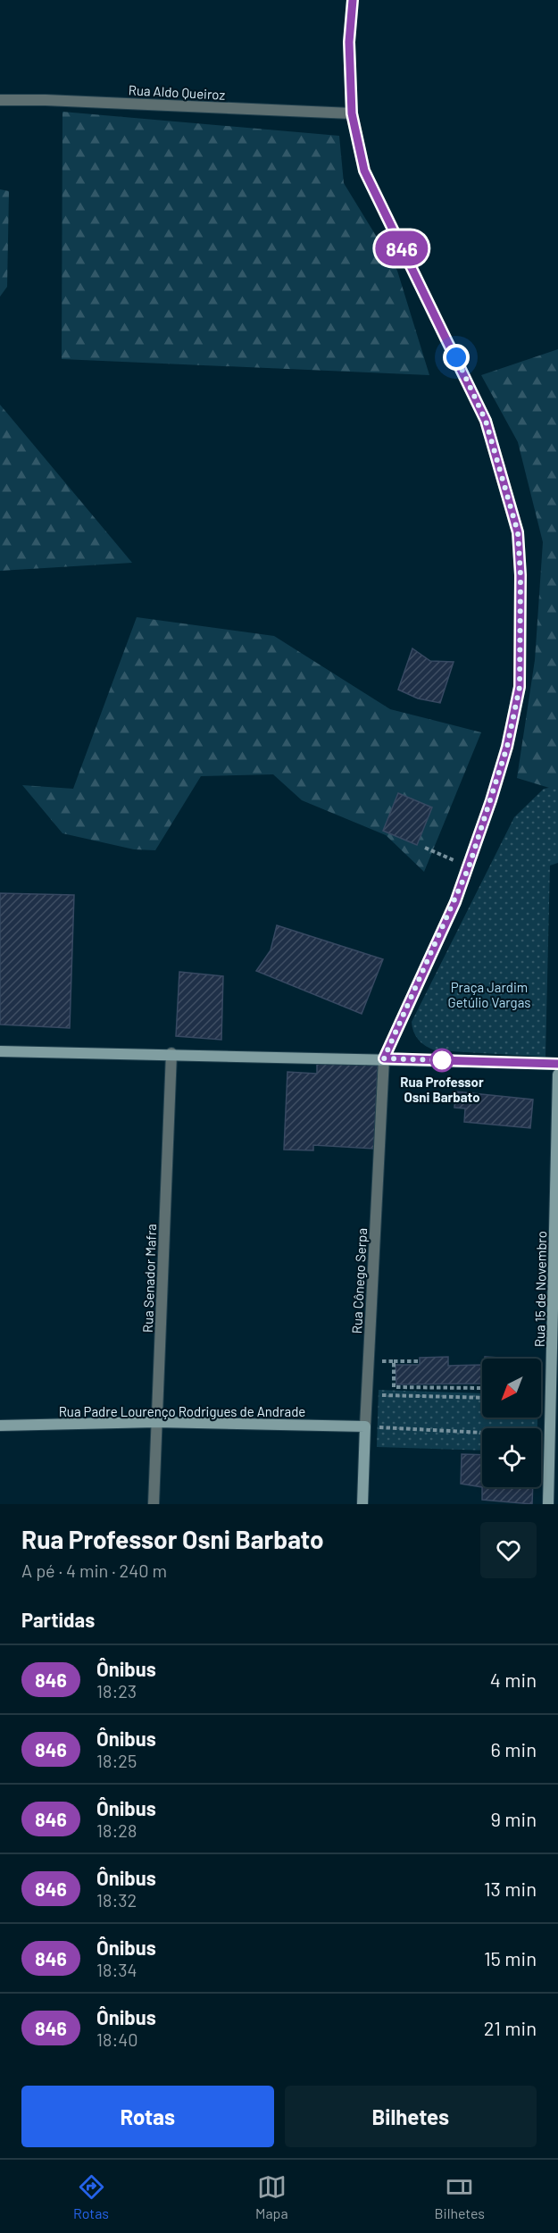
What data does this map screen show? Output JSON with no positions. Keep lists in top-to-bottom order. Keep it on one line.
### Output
{"streets":{"main road":["Rua Cônego Serpa","Rua 15 de Novembro","Rua Padre Lourenço Rodrigues de Andrade"],"street":["Rua Aldo Queiroz","Rua Senador Mafra"]},"crossings":[["Rua Senador Mafra","Rua Padre Lourenço Rodrigues de Andrade"],["Rua Cônego Serpa","Rua Padre Lourenço Rodrigues de Andrade"]],"parks":["Praça Jardim Getúlio Vargas"],"places":["Rua Professor Osni Barbato"],"lines":["bus line 846"],"north":"bottom left","page":{"on_map":"846","heading":[["Rua Professor Osni Barbato","A pé · 4 min · 240 m"],"Partidas"],"list":[{"mark":"846","name":"Ônibus","note":"18:23","value":"4 min"},{"mark":"846","name":"Ônibus","note":"18:25","value":"6 min"},{"mark":"846","name":"Ônibus","note":"18:28","value":"9 min"},{"mark":"846","name":"Ônibus","note":"18:32","value":"13 min"},{"mark":"846","name":"Ônibus","note":"18:34","value":"15 min"},{"mark":"846","name":"Ônibus","note":"18:40","value":"21 min"}],"buttons":["Rotas","Bilhetes"],"tabs":["Rotas","Mapa","Bilhetes"]}}
